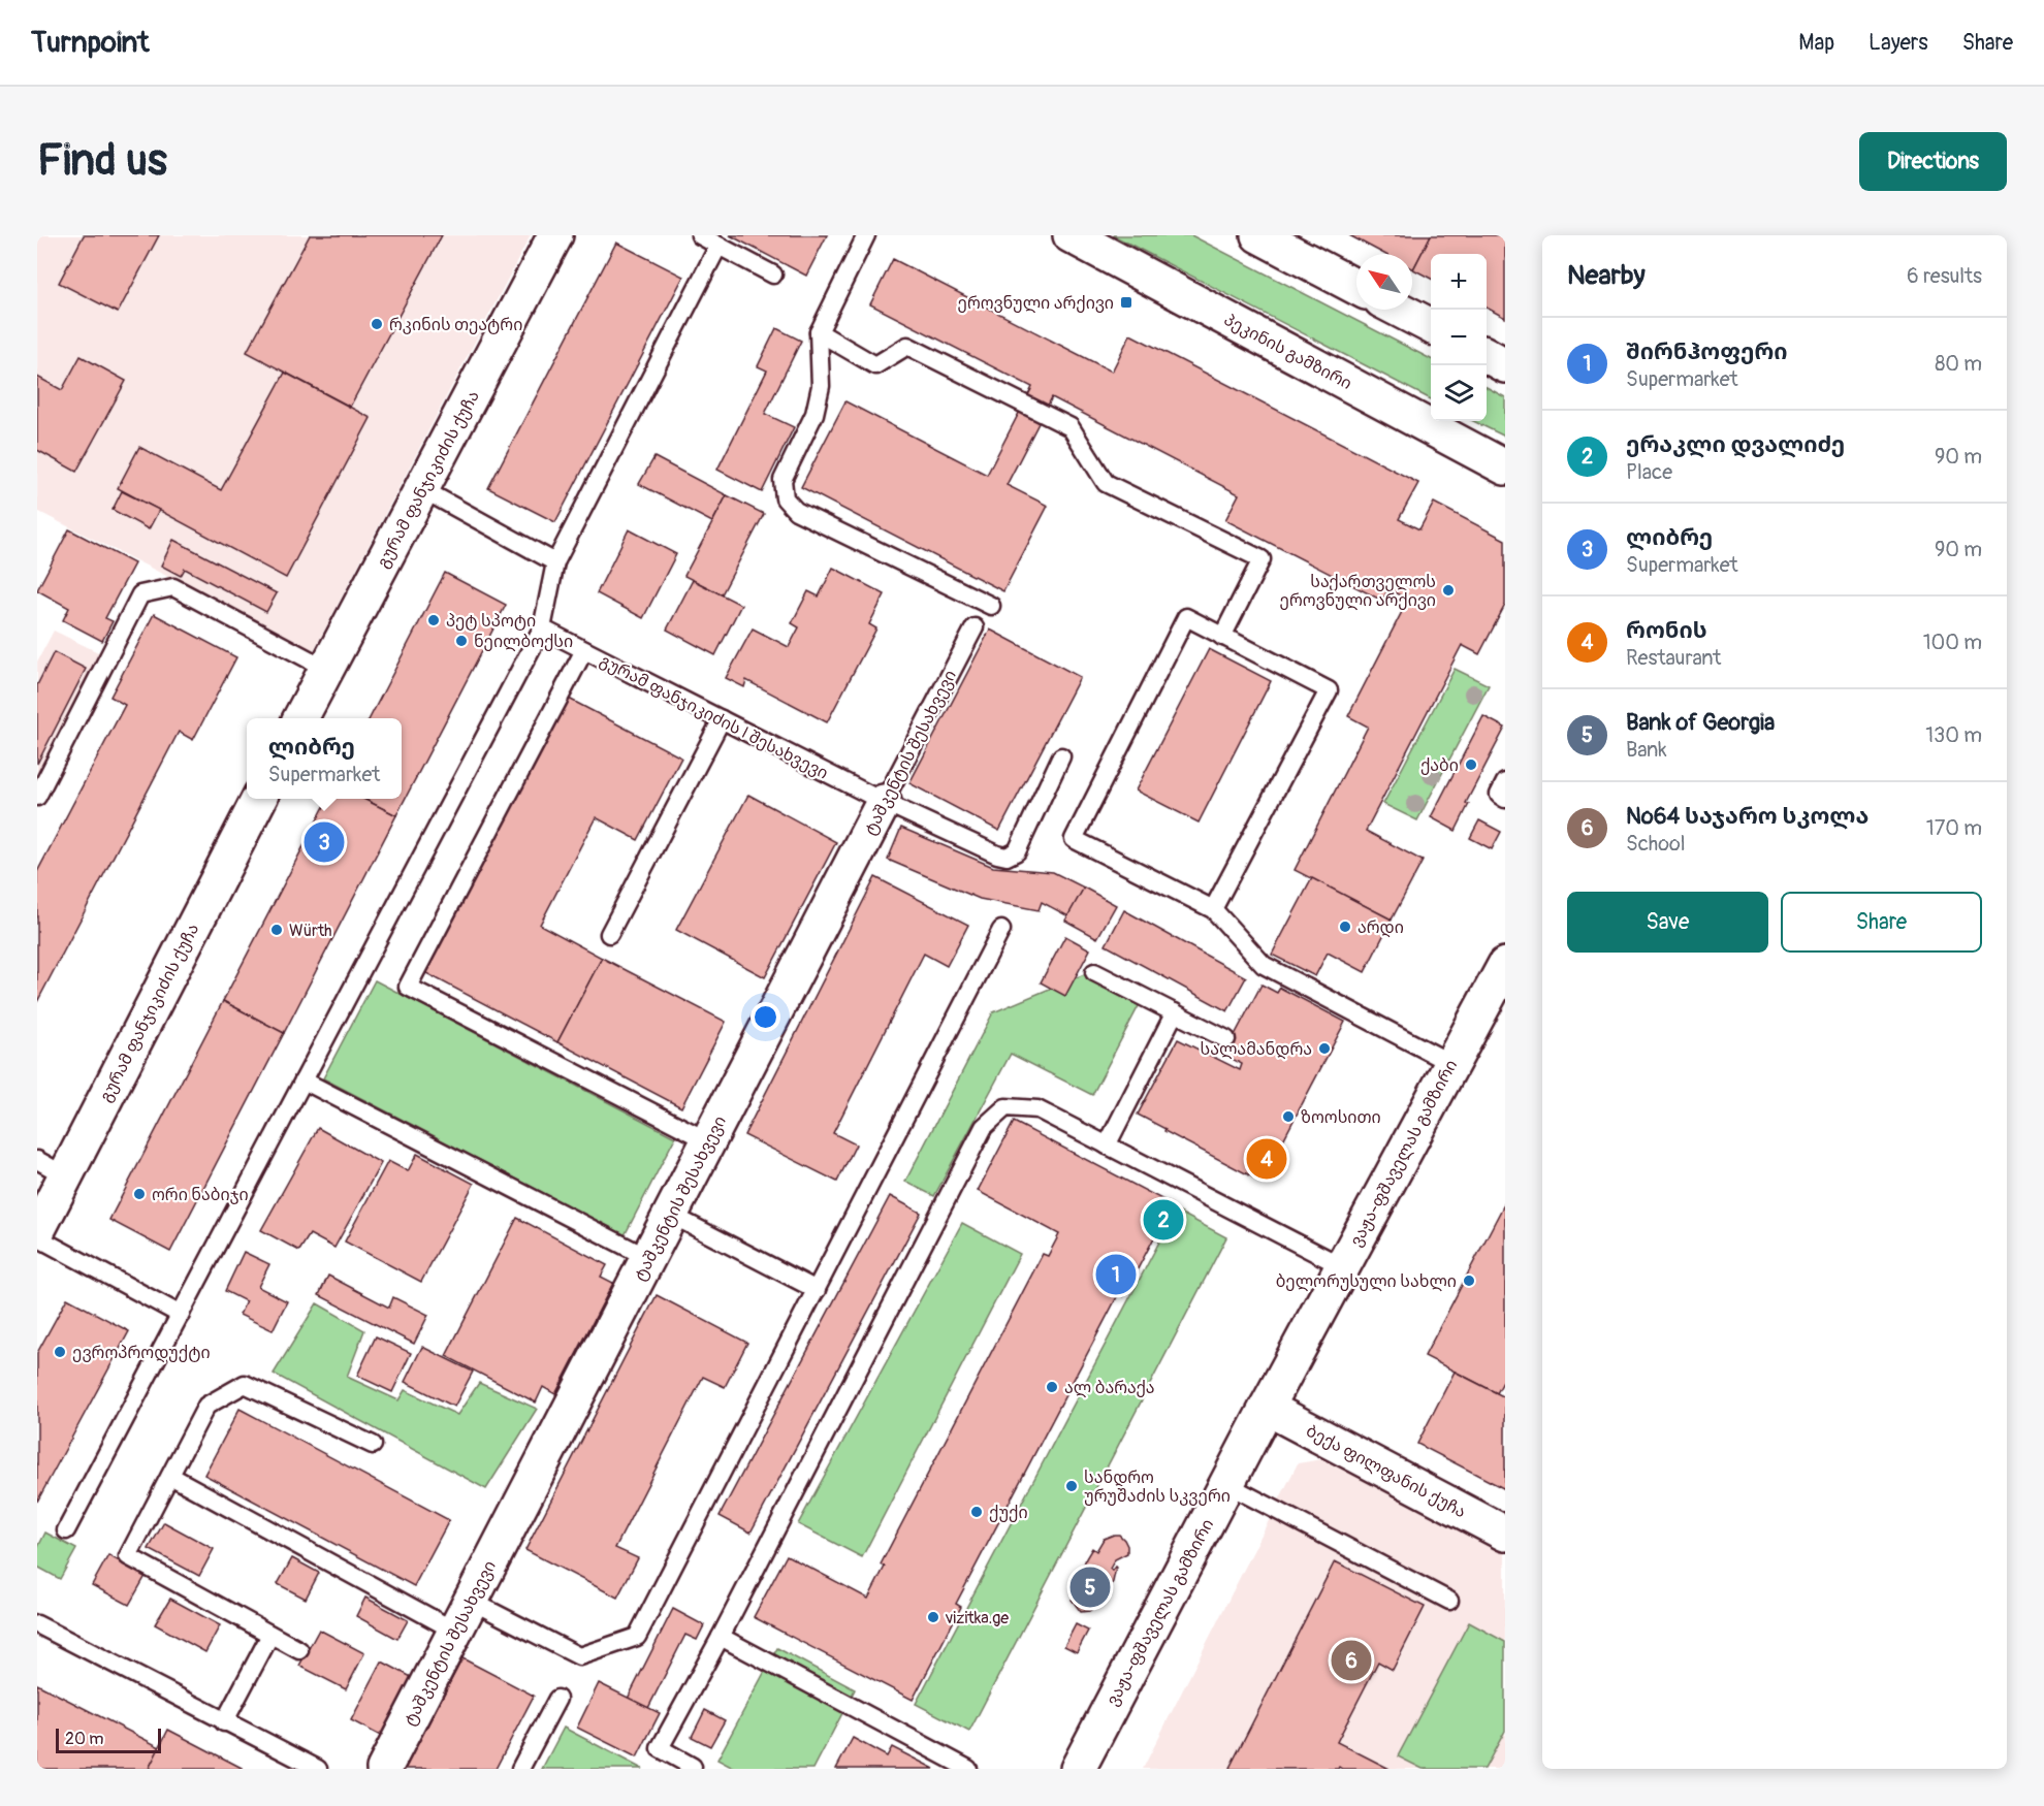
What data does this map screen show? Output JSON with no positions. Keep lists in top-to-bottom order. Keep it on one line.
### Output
{"streets":{"main road":["პეკინის გამზირი","გურამ ფანჯიკიძის ქუჩა","ტაშკენტის შესახვევი","ვაჟა-ფშაველას გამზირი","ბექა ფილფანის ქუჩა"],"lane":["გურამ ფანჯიკიძის I შესახვევი"]},"crossings":[["გურამ ფანჯიკიძის I შესახვევი","ტაშკენტის შესახვევი"],["ვაჟა-ფშაველას გამზირი","ბექა ფილფანის ქუჩა"]],"places":{"transit":["ეროვნული არქივი"],"other":["რკინის თეატრი","საქართველოს ეროვნული არქივი","პეტ სპოტი","ნეილბოქსი","ქაბი","არდი","Würth","სალამანდრა","ზოოსითი","ორი ნაბიჯი","ბელორუსული სახლი","ევროპროდუქტი","ალ ბარაქა","სანდრო ურუშაძის სკვერი","ქუქი","vizitka.ge"]},"scale_bar":"20 m","north":"top left","page":{"header":"Turnpoint","nav":["Map","Layers","Share"],"buttons":["Directions",["Save","Share"]],"title":"Find us","heading":["Nearby","6 results"],"map_buttons":["+","−"],"list":[{"mark":"1","name":"შირნჰოფერი","note":"Supermarket","value":"80 m"},{"mark":"2","name":"ერაკლი დვალიძე","note":"Place","value":"90 m"},{"mark":"3","name":"ლიბრე","note":"Supermarket","value":"90 m"},{"mark":"4","name":"რონის","note":"Restaurant","value":"100 m"},{"mark":"5","name":"Bank of Georgia","note":"Bank","value":"130 m"},{"mark":"6","name":"№64 საჯარო სკოლა","note":"School","value":"170 m"}],"popup":["ლიბრე","Supermarket"],"pins":["3","4","2","1","5","6"],"scale":"20 m"}}
